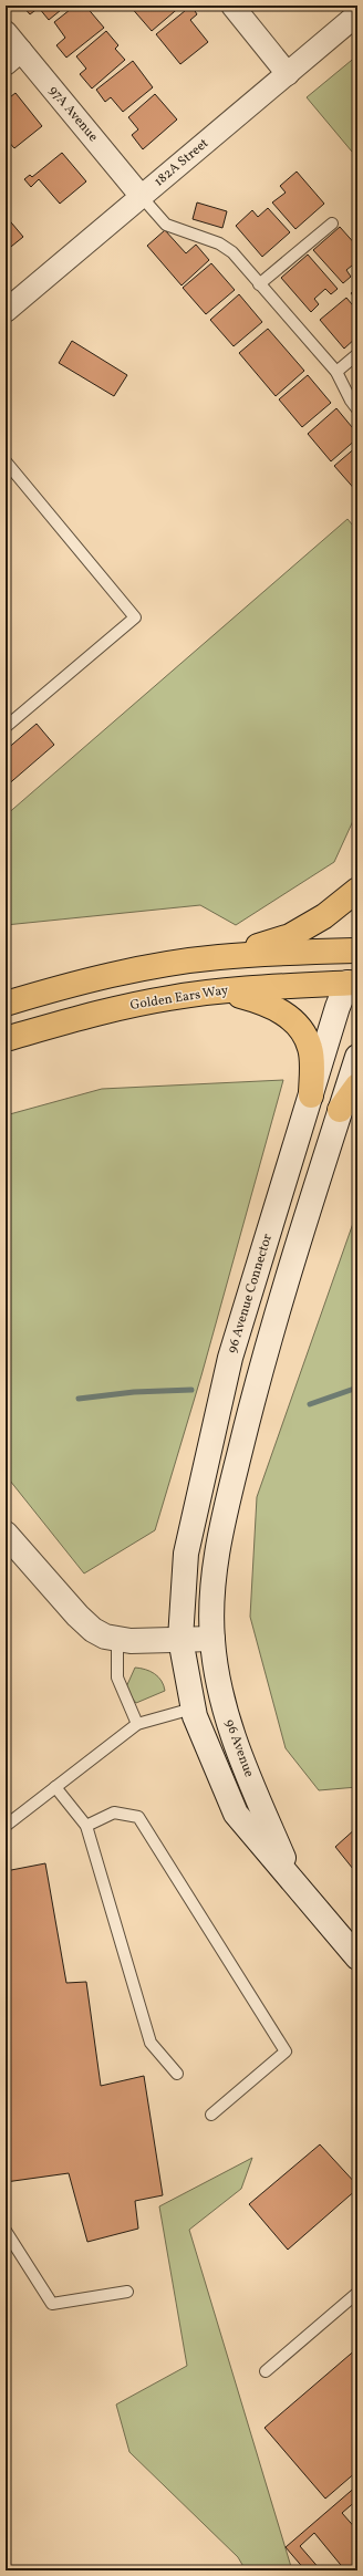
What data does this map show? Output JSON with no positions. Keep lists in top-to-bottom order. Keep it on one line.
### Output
{"streets":{"main road":["Golden Ears Way","96 Avenue Connector","96 Avenue"],"street":["97A Avenue","182A Street"]},"crossings":[["97A Avenue","182A Street"],["Golden Ears Way","96 Avenue Connector"],["96 Avenue Connector","96 Avenue"]]}
